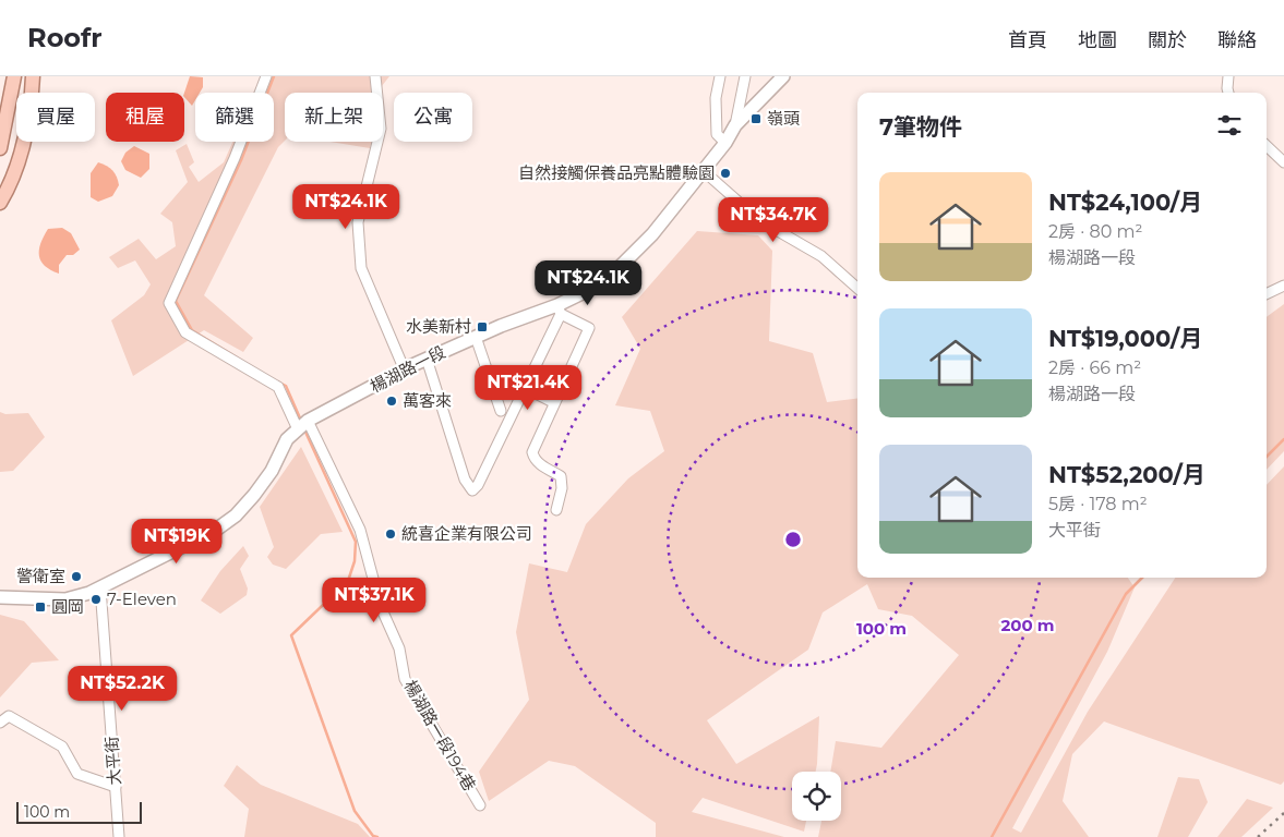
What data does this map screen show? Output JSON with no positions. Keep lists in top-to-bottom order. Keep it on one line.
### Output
{"streets":{"street":["楊湖路一段","楊湖路一段194巷","大平街"]},"crossings":[["楊湖路一段","楊湖路一段194巷"],["楊湖路一段","大平街"]],"places":{"transit":["嶺頭","水美新村","圓岡"],"other":["自然接觸保養品亮點體驗園","萬客來","統喜企業有限公司","警衛室","7-Eleven"]},"scale_bar":"100 m","page":{"header":"Roofr","nav":["首頁","地圖","關於","聯絡"],"chip":["買屋","租屋","篩選","新上架","公寓"],"heading":"7筆物件","list":[{"name":"NT$24,100/月","note":"2房 · 80 m² · 楊湖路一段"},{"name":"NT$19,000/月","note":"2房 · 66 m² · 楊湖路一段"},{"name":"NT$52,200/月","note":"5房 · 178 m² · 大平街"}],"price":["NT$24.1K","NT$34.7K","NT$24.1K","NT$21.4K","NT$19K","NT$37.1K","NT$52.2K"],"scale":"100 m"},"rings":["200 m","100 m"]}
